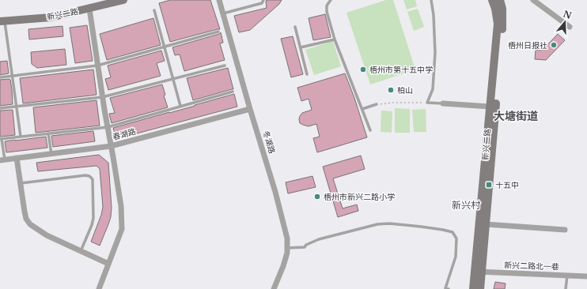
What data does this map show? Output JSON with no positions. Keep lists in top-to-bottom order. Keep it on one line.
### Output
{"streets":{"main road":["新兴二路"],"street":["春湖路","冬湖路","新兴二路北一巷"]},"crossings":[["新兴二路","新兴二路北一巷"],["春湖路","冬湖路"]],"districts":["大塘街道","新兴村"],"places":{"other":["梧州日报社","梧州市第十五中学","柏山","梧州市新兴二路小学"],"transit":["十五中"]},"north":"top"}
